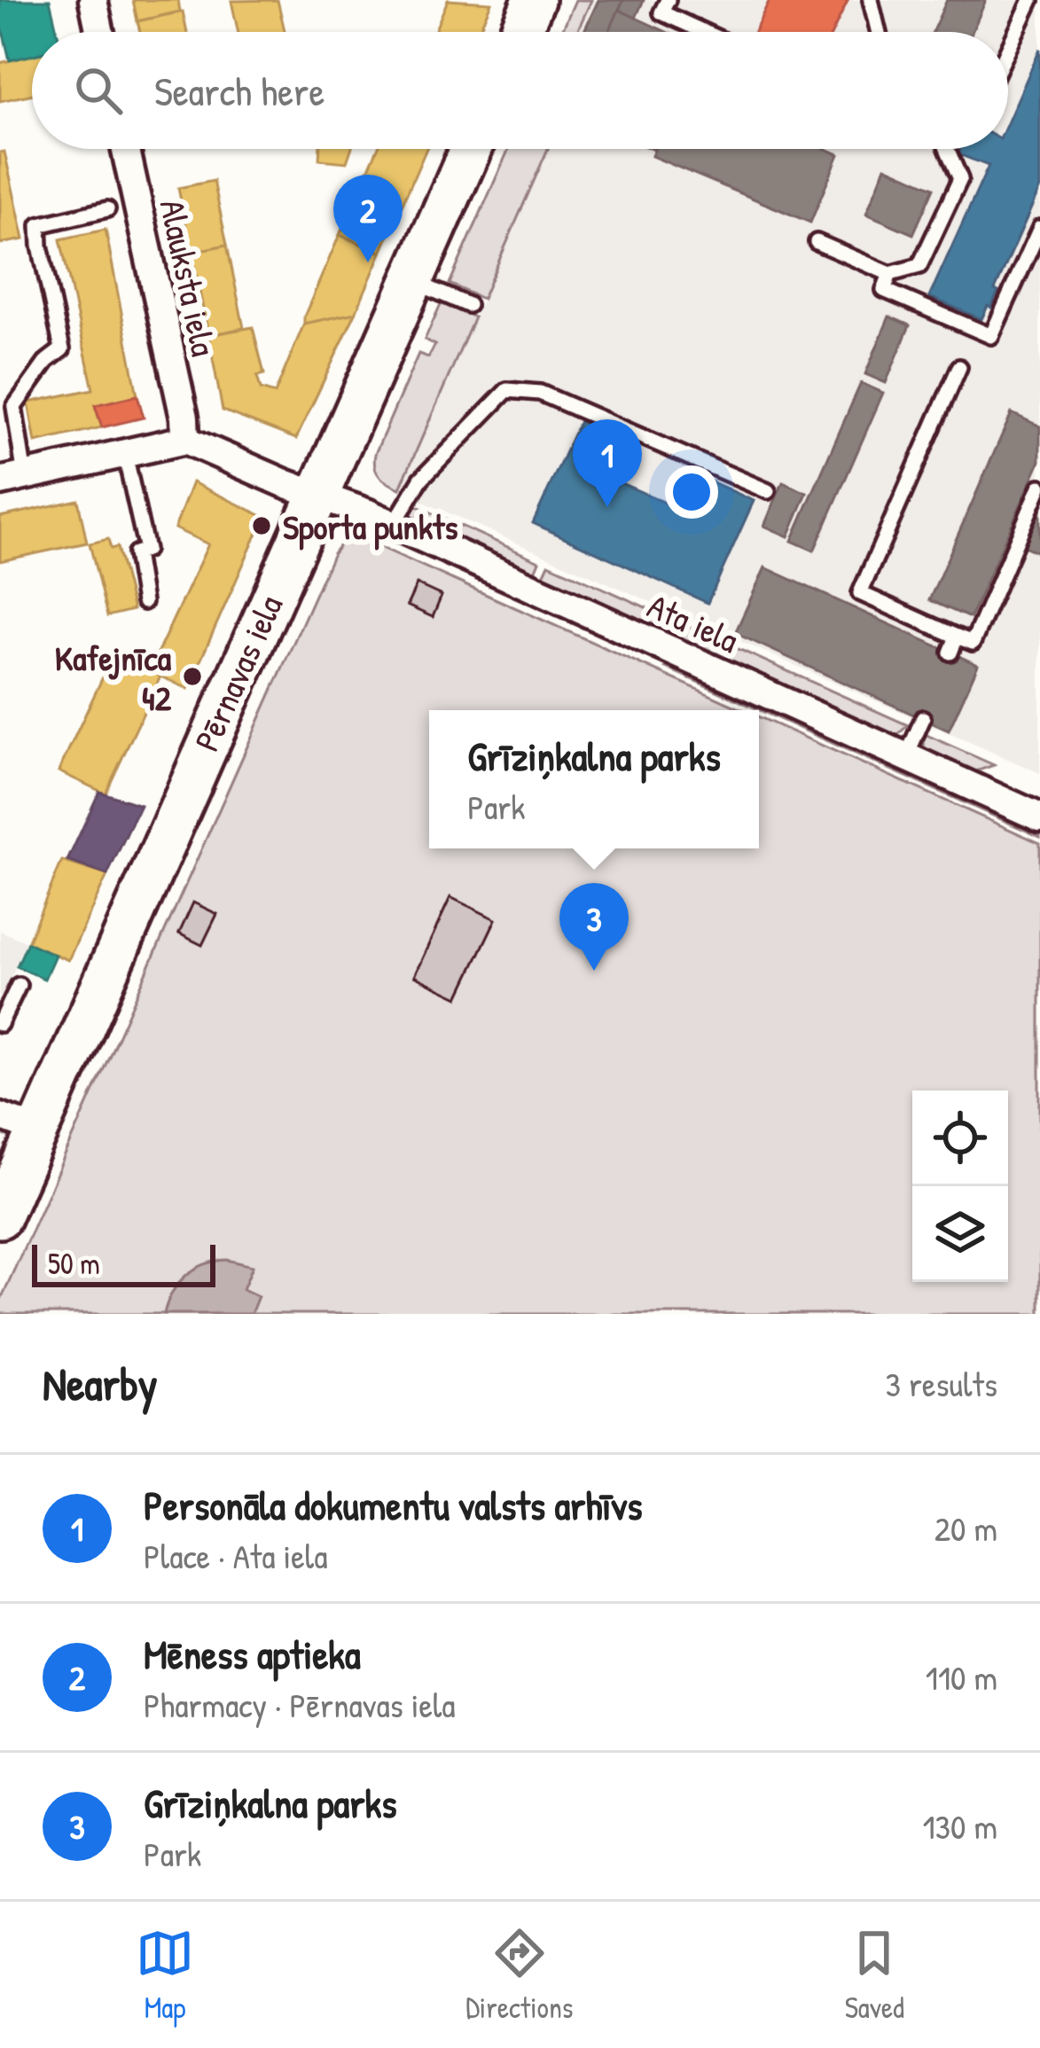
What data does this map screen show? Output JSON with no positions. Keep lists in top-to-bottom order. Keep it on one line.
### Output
{"streets":{"main road":["Pērnavas iela"],"street":["Alauksta iela","Ata iela"]},"crossings":[["Alauksta iela","Ata iela"],["Ata iela","Pērnavas iela"]],"places":["Sporta punkts","Kafejnīca 42"],"scale_bar":"50 m","page":{"search":"Search here","pins":["2","1","3"],"popup":["Grīziņkalna parks","Park"],"scale":"50 m","heading":["Nearby","3 results"],"list":[{"mark":"1","name":"Personāla dokumentu valsts arhīvs","note":"Place · Ata iela","value":"20 m"},{"mark":"2","name":"Mēness aptieka","note":"Pharmacy · Pērnavas iela","value":"110 m"},{"mark":"3","name":"Grīziņkalna parks","note":"Park","value":"130 m"}],"nav":["Map","Directions","Saved"]}}
